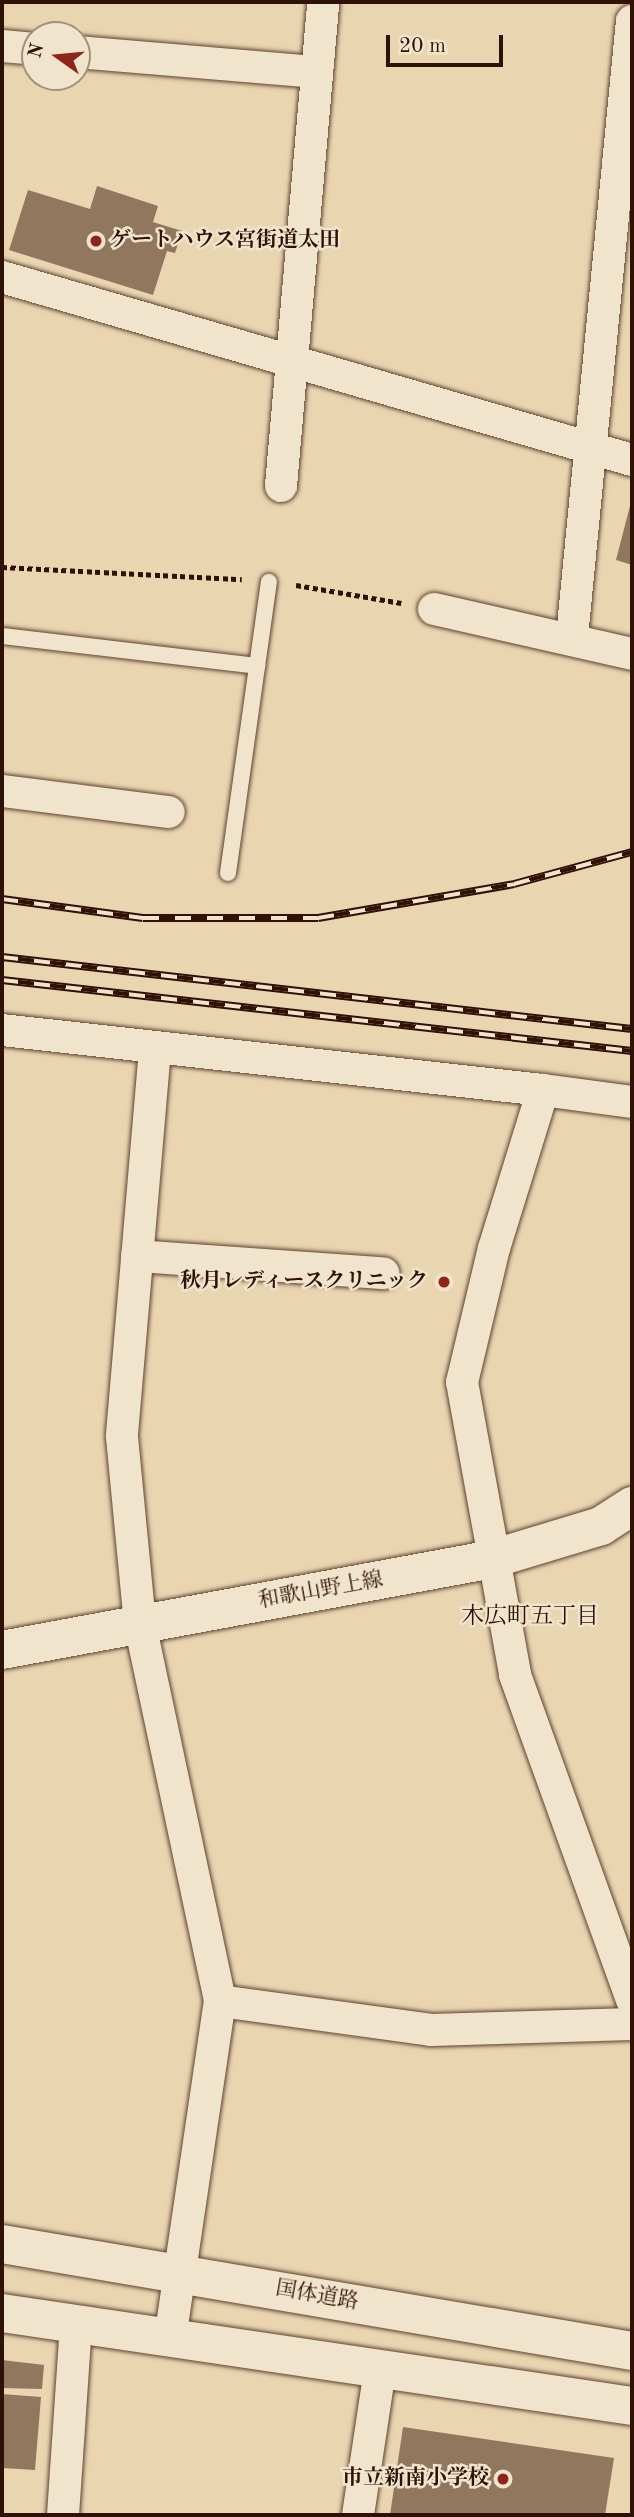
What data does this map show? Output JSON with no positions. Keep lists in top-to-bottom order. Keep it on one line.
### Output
{"streets":{"street":["和歌山野上線","国体道路"]},"districts":["木広町五丁目"],"places":["ゲートハウス宮街道太田","秋月レディースクリニック","市立新南小学校"],"scale_bar":"20 m","north":"left"}
